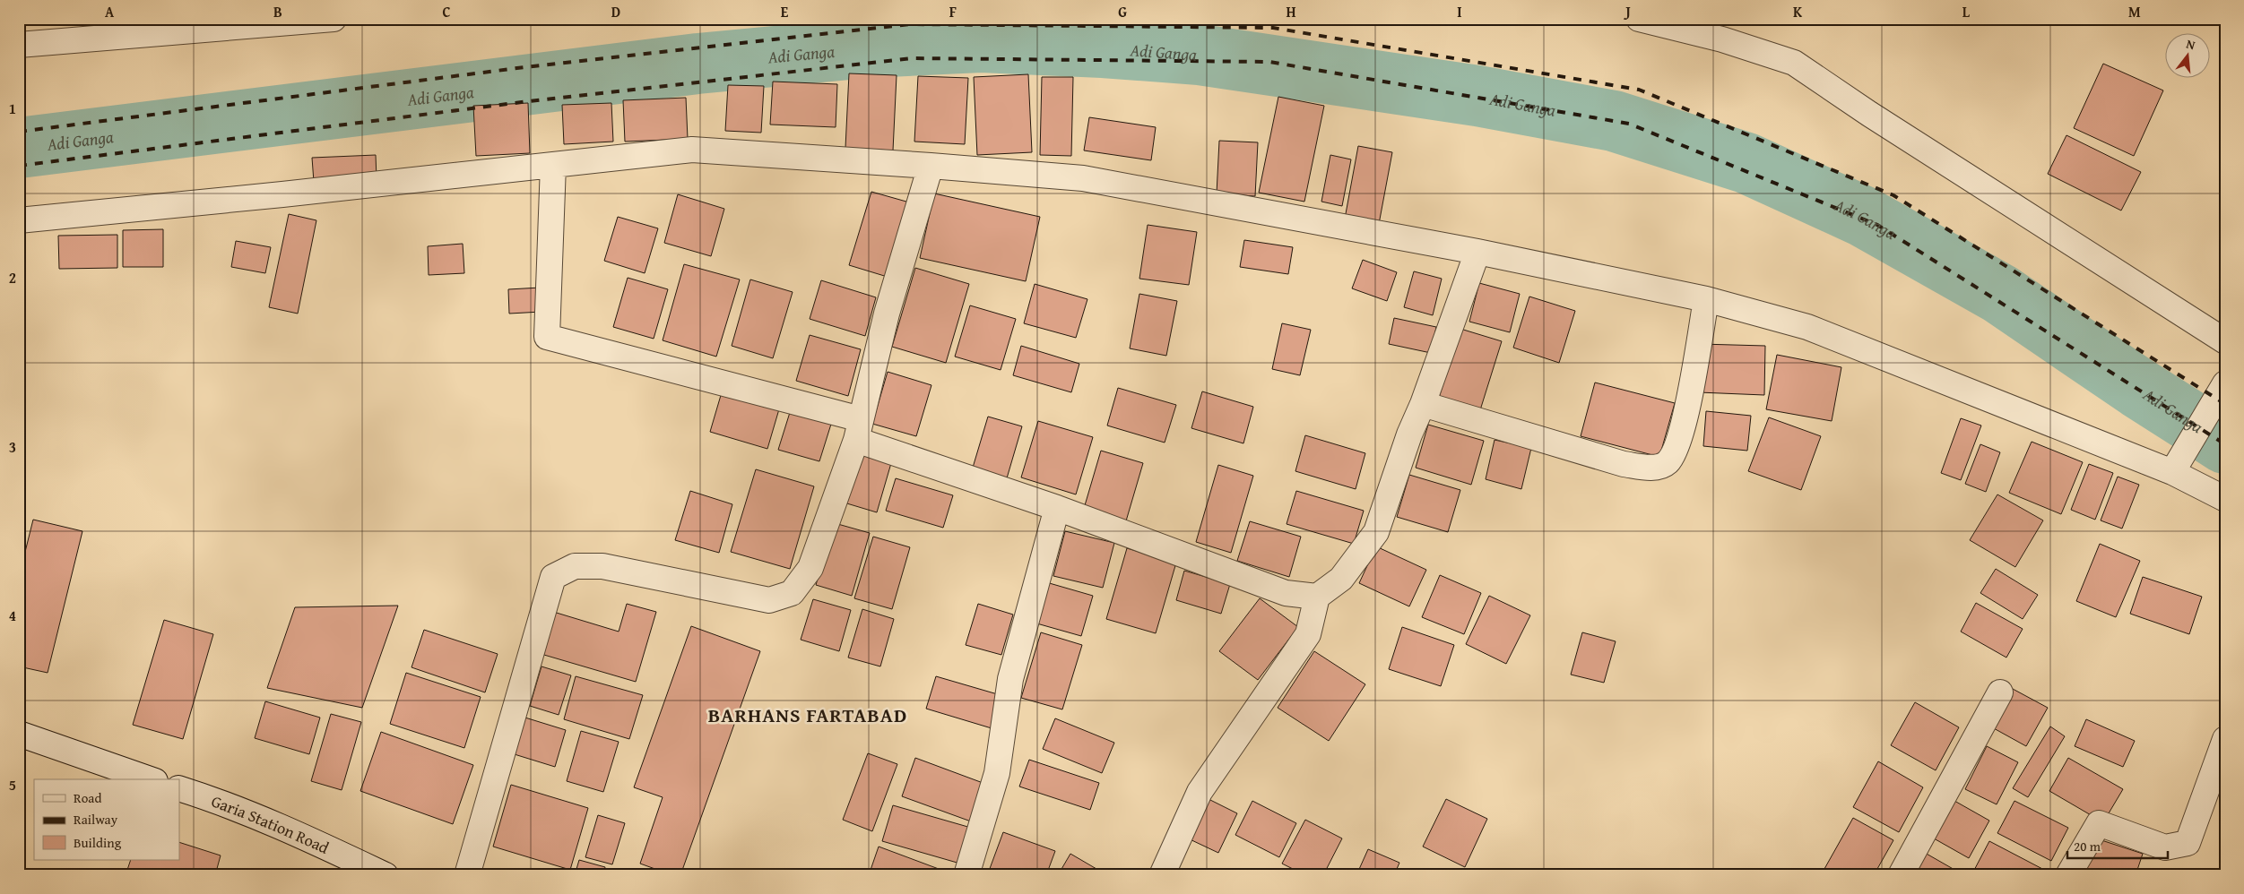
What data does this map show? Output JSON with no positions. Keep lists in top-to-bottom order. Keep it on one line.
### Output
{"streets":{"street":["Garia Station Road"]},"districts":["BARHANS FARTABAD"],"water":["Adi Ganga"],"legend":["Road","Railway","Building"],"scale_bar":"20 m","north":"top","grid":{"columns":["A","B","C","D","E","F","G","H","I","J","K","L","M"],"rows":["1","2","3","4","5"]}}
